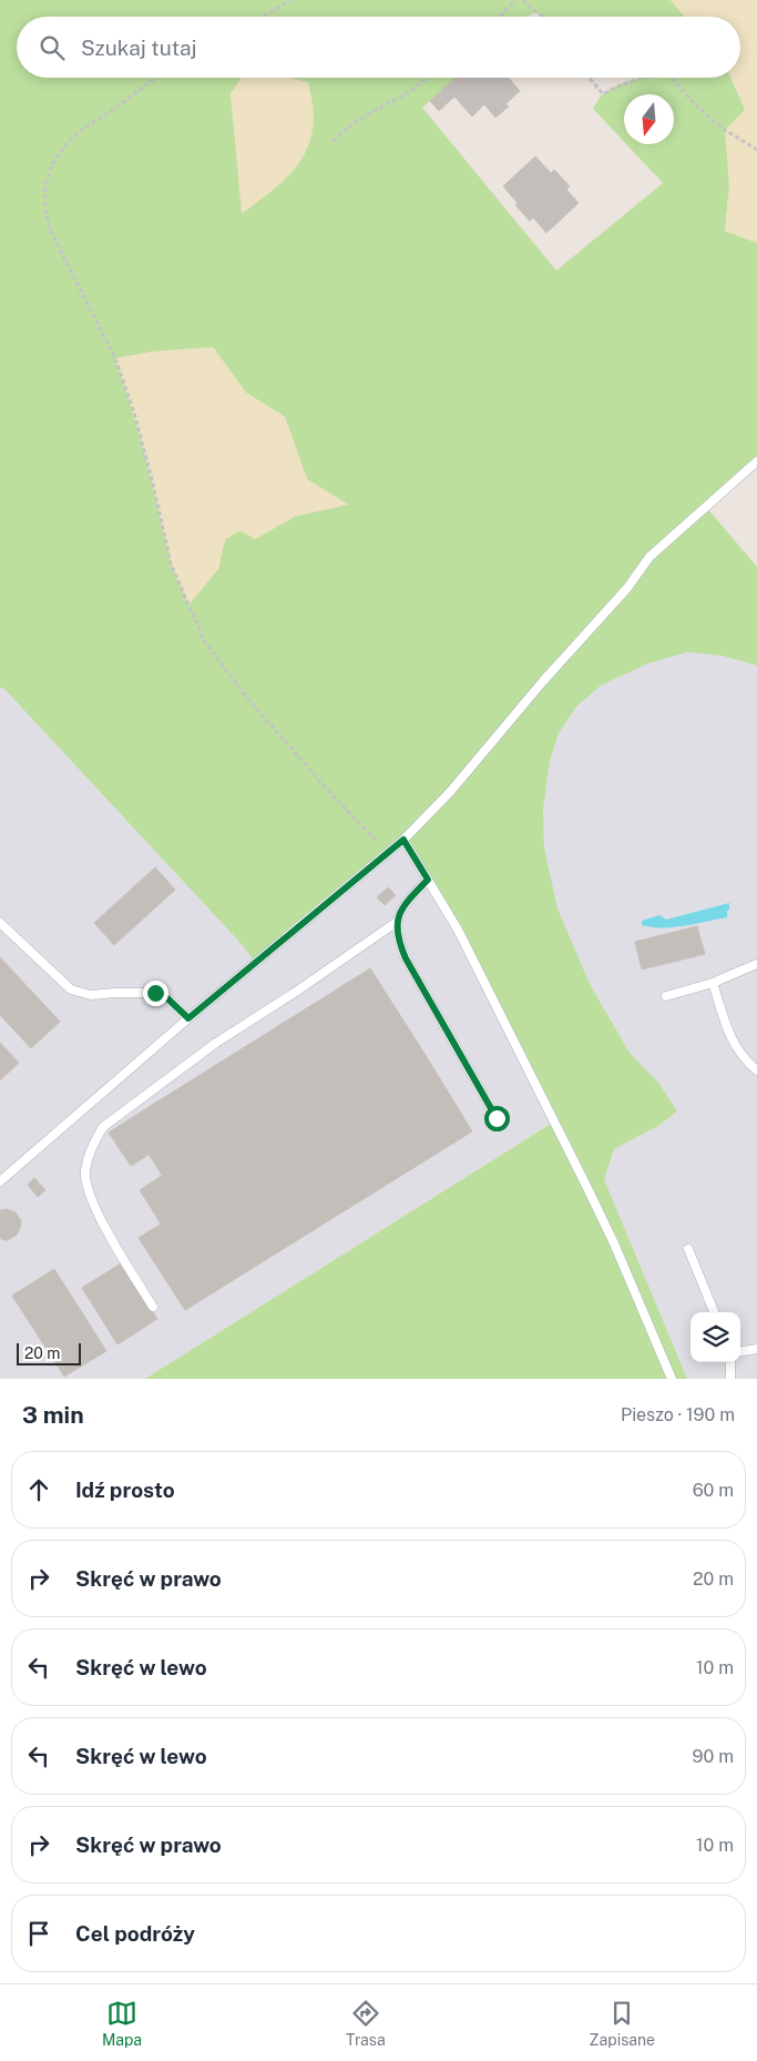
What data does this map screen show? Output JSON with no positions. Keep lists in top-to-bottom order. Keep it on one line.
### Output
{"scale_bar":"20 m","north":"bottom","page":{"search":"Szukaj tutaj","scale":"20 m","heading":["3 min","Pieszo · 190 m"],"list":[["Idź prosto","60 m"],["Skręć w prawo","20 m"],["Skręć w lewo","10 m"],["Skręć w lewo","90 m"],["Skręć w prawo","10 m"],"Cel podróży"],"nav":["Mapa","Trasa","Zapisane"]}}
